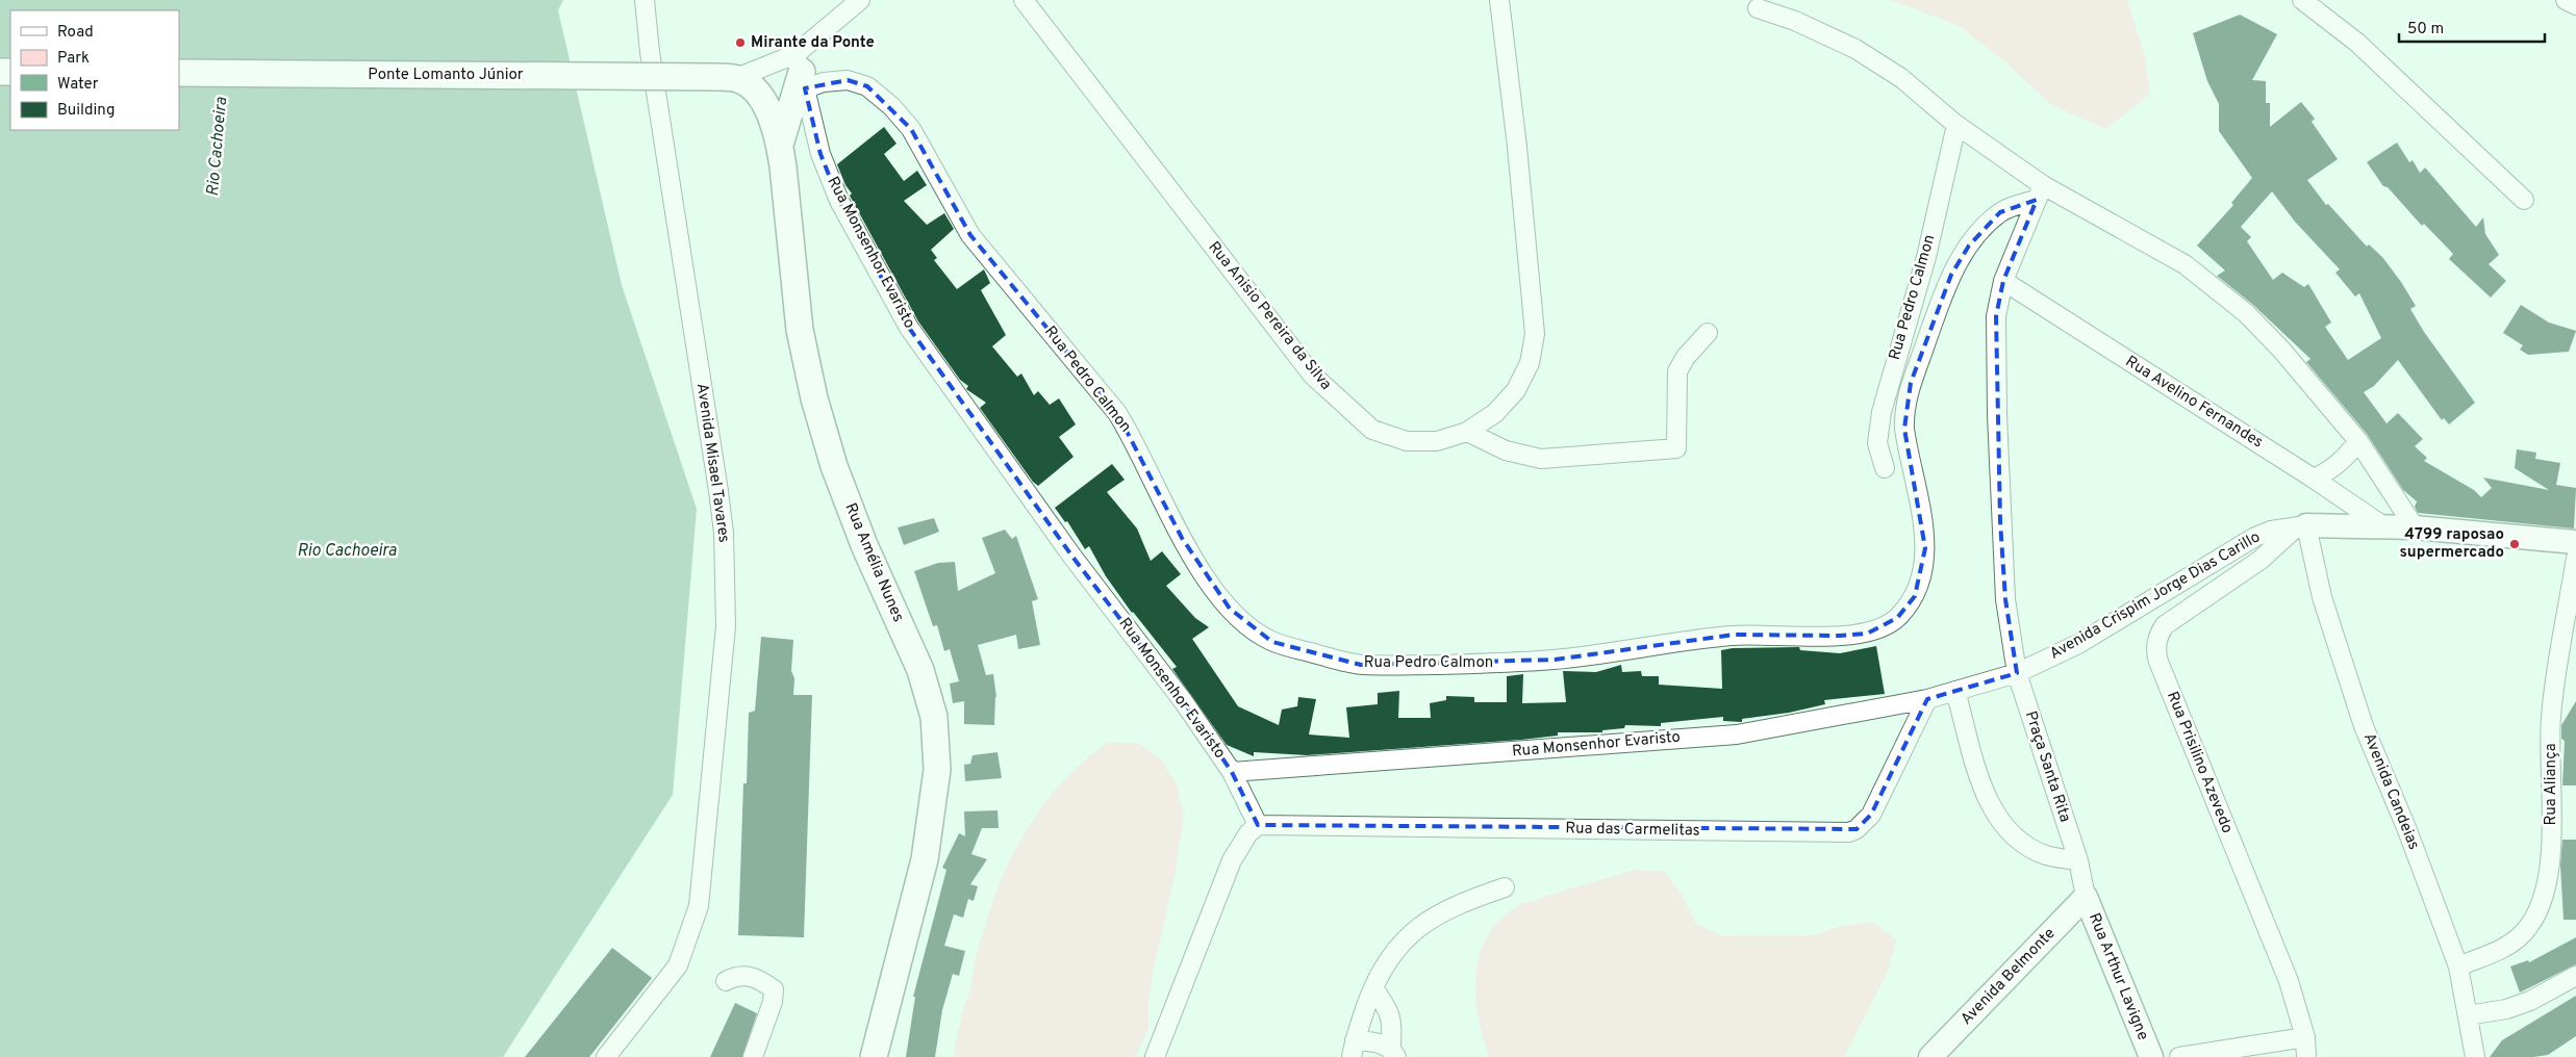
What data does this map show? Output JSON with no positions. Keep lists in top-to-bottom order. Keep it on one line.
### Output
{"streets":{"main road":["Ponte Lomanto Júnior","Rua Amélia Nunes"],"street":["Rua Monsenhor Evaristo","Rua Pedro Calmon","Rua Anisio Pereira da Silva","Rua Avelino Fernandes","Avenida Misael Tavares","Avenida Crispim Jorge Dias Carillo","Rua Prisilino Azevedo","Praça Santa Rita","Rua Aliança","Avenida Candeias","Rua das Carmelitas","Avenida Belmonte","Rua Arthur Lavigne"]},"crossings":[["Ponte Lomanto Júnior","Rua Amélia Nunes"],["Rua Monsenhor Evaristo","Rua Pedro Calmon"],["Rua Monsenhor Evaristo","Avenida Crispim Jorge Dias Carillo"],["Rua Monsenhor Evaristo","Praça Santa Rita"],["Rua Monsenhor Evaristo","Rua das Carmelitas"],["Rua Avelino Fernandes","Avenida Crispim Jorge Dias Carillo"],["Avenida Crispim Jorge Dias Carillo","Rua Prisilino Azevedo"],["Avenida Crispim Jorge Dias Carillo","Praça Santa Rita"],["Avenida Crispim Jorge Dias Carillo","Avenida Candeias"],["Rua Prisilino Azevedo","Avenida Candeias"],["Praça Santa Rita","Avenida Belmonte"],["Praça Santa Rita","Rua Arthur Lavigne"],["Rua Aliança","Avenida Candeias"],["Avenida Belmonte","Rua Arthur Lavigne"]],"water":["Rio Cachoeira"],"places":["Mirante da Ponte","4799 raposao supermercado"],"legend":["Road","Park","Water","Building"],"scale_bar":"50 m"}
